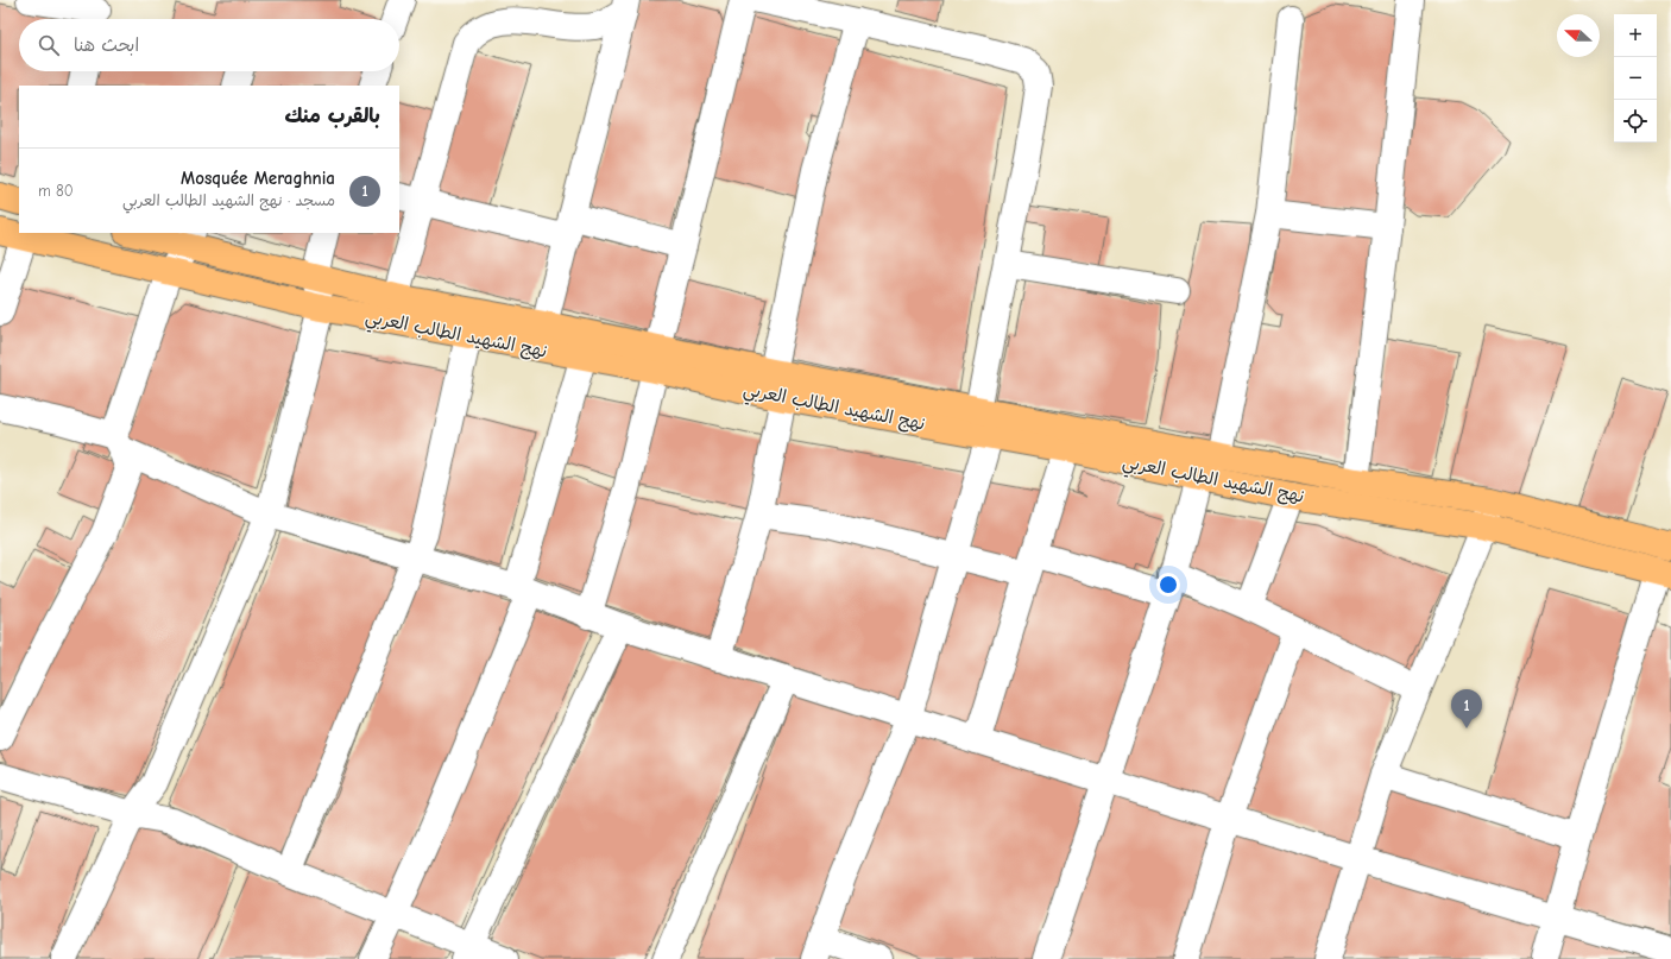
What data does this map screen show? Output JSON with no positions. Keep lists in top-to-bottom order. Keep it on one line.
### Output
{"streets":{"main road":["نهج الشهيد الطالب العربي"]},"north":"left","page":{"map_buttons":["+","−"],"search":"ابحث هنا","heading":"بالقرب منك","list":[{"mark":"1","name":"Mosquée Meraghnia","note":"مسجد · نهج الشهيد الطالب العربي","value":"80 m"}],"pins":"1"}}
